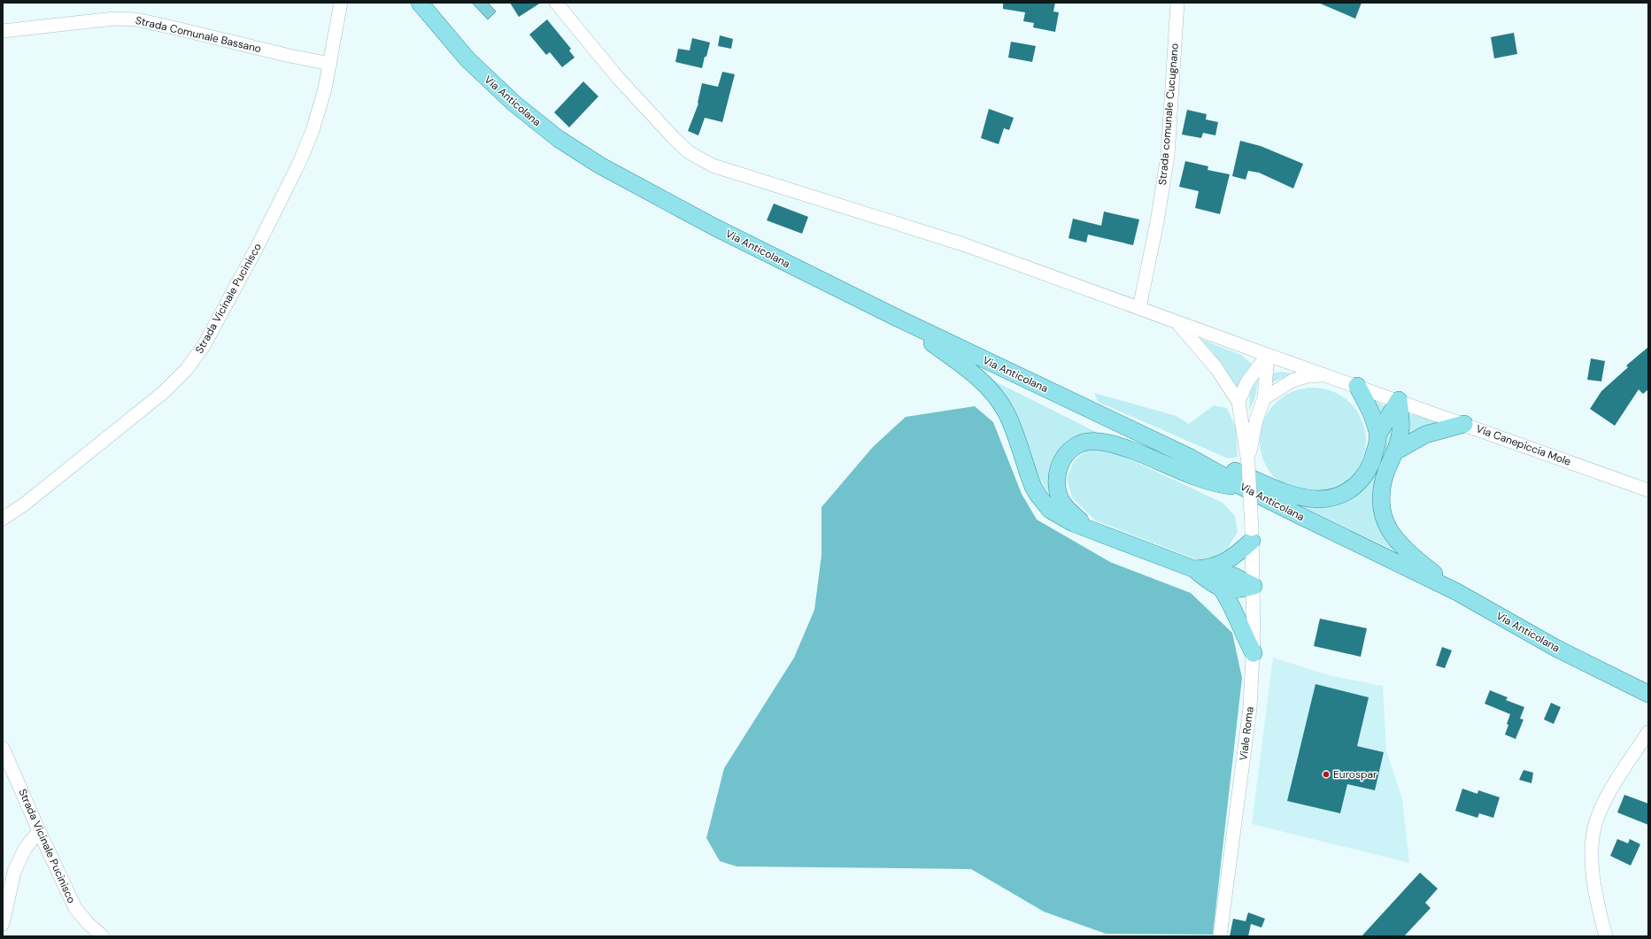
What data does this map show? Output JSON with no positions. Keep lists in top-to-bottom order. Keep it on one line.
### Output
{"streets":{"main road":["Via Anticolana"],"street":["Strada Comunale Bassano","Strada comunale Cucugnano","Strada Vicinale Pucinisco","Via Canepiccia Mole","Viale Roma"]},"crossings":[["Strada Comunale Bassano","Strada Vicinale Pucinisco"],["Strada comunale Cucugnano","Via Canepiccia Mole"]],"places":["Eurospar"]}
